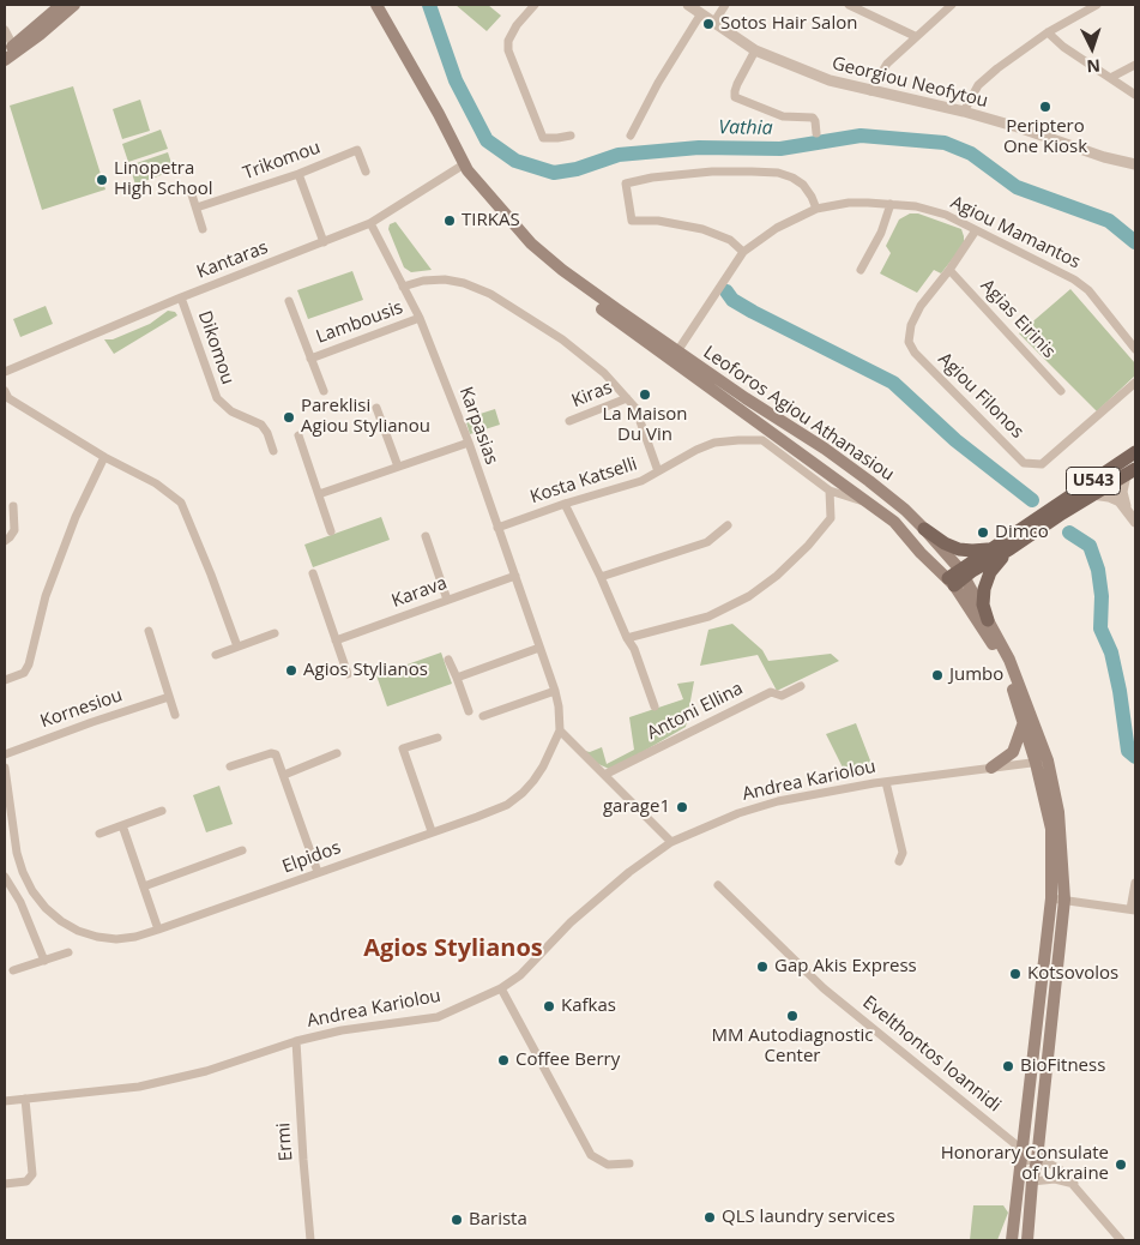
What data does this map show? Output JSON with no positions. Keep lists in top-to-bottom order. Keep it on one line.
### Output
{"streets":{"main road":["Leoforos Agiou Athanasiou","U543"],"street":["Georgiou Neofytou","Trikomou","Agiou Mamantos","Kantaras","Agias Eirinis","Lambousis","Dikomou","Kiras","Agiou Filonos","Karpasias","Kosta Katselli","Karava","Kornesiou","Antoni Ellina","Andrea Kariolou","Elpidos","Evelthontos Ioannidi","Ermi"]},"crossings":[["Agiou Mamantos","Agiou Filonos"],["Agiou Mamantos","Leoforos Agiou Athanasiou"],["Kantaras","Dikomou"],["Kantaras","Leoforos Agiou Athanasiou"],["Kantaras","Karpasias"],["Agias Eirinis","Agiou Filonos"],["Lambousis","Karpasias"],["Leoforos Agiou Athanasiou","Kosta Katselli"],["Leoforos Agiou Athanasiou","U543"],["Leoforos Agiou Athanasiou","Andrea Kariolou"],["Leoforos Agiou Athanasiou","Evelthontos Ioannidi"],["Karpasias","Kosta Katselli"],["Karpasias","Karava"],["Karpasias","Elpidos"],["Andrea Kariolou","Ermi"]],"districts":["Agios Stylianos"],"water":["Vathia"],"places":["Sotos Hair Salon","Periptero One Kiosk","Linopetra High School","TIRKAS","La Maison Du Vin","Pareklisi Agiou Stylianou","Dimco","Agios Stylianos","Jumbo","garage1","Gap Akis Express","Kotsovolos","Kafkas","MM Autodiagnostic Center","Coffee Berry","BioFitness","Honorary Consulate of Ukraine","QLS laundry services","Barista"],"north":"bottom"}
